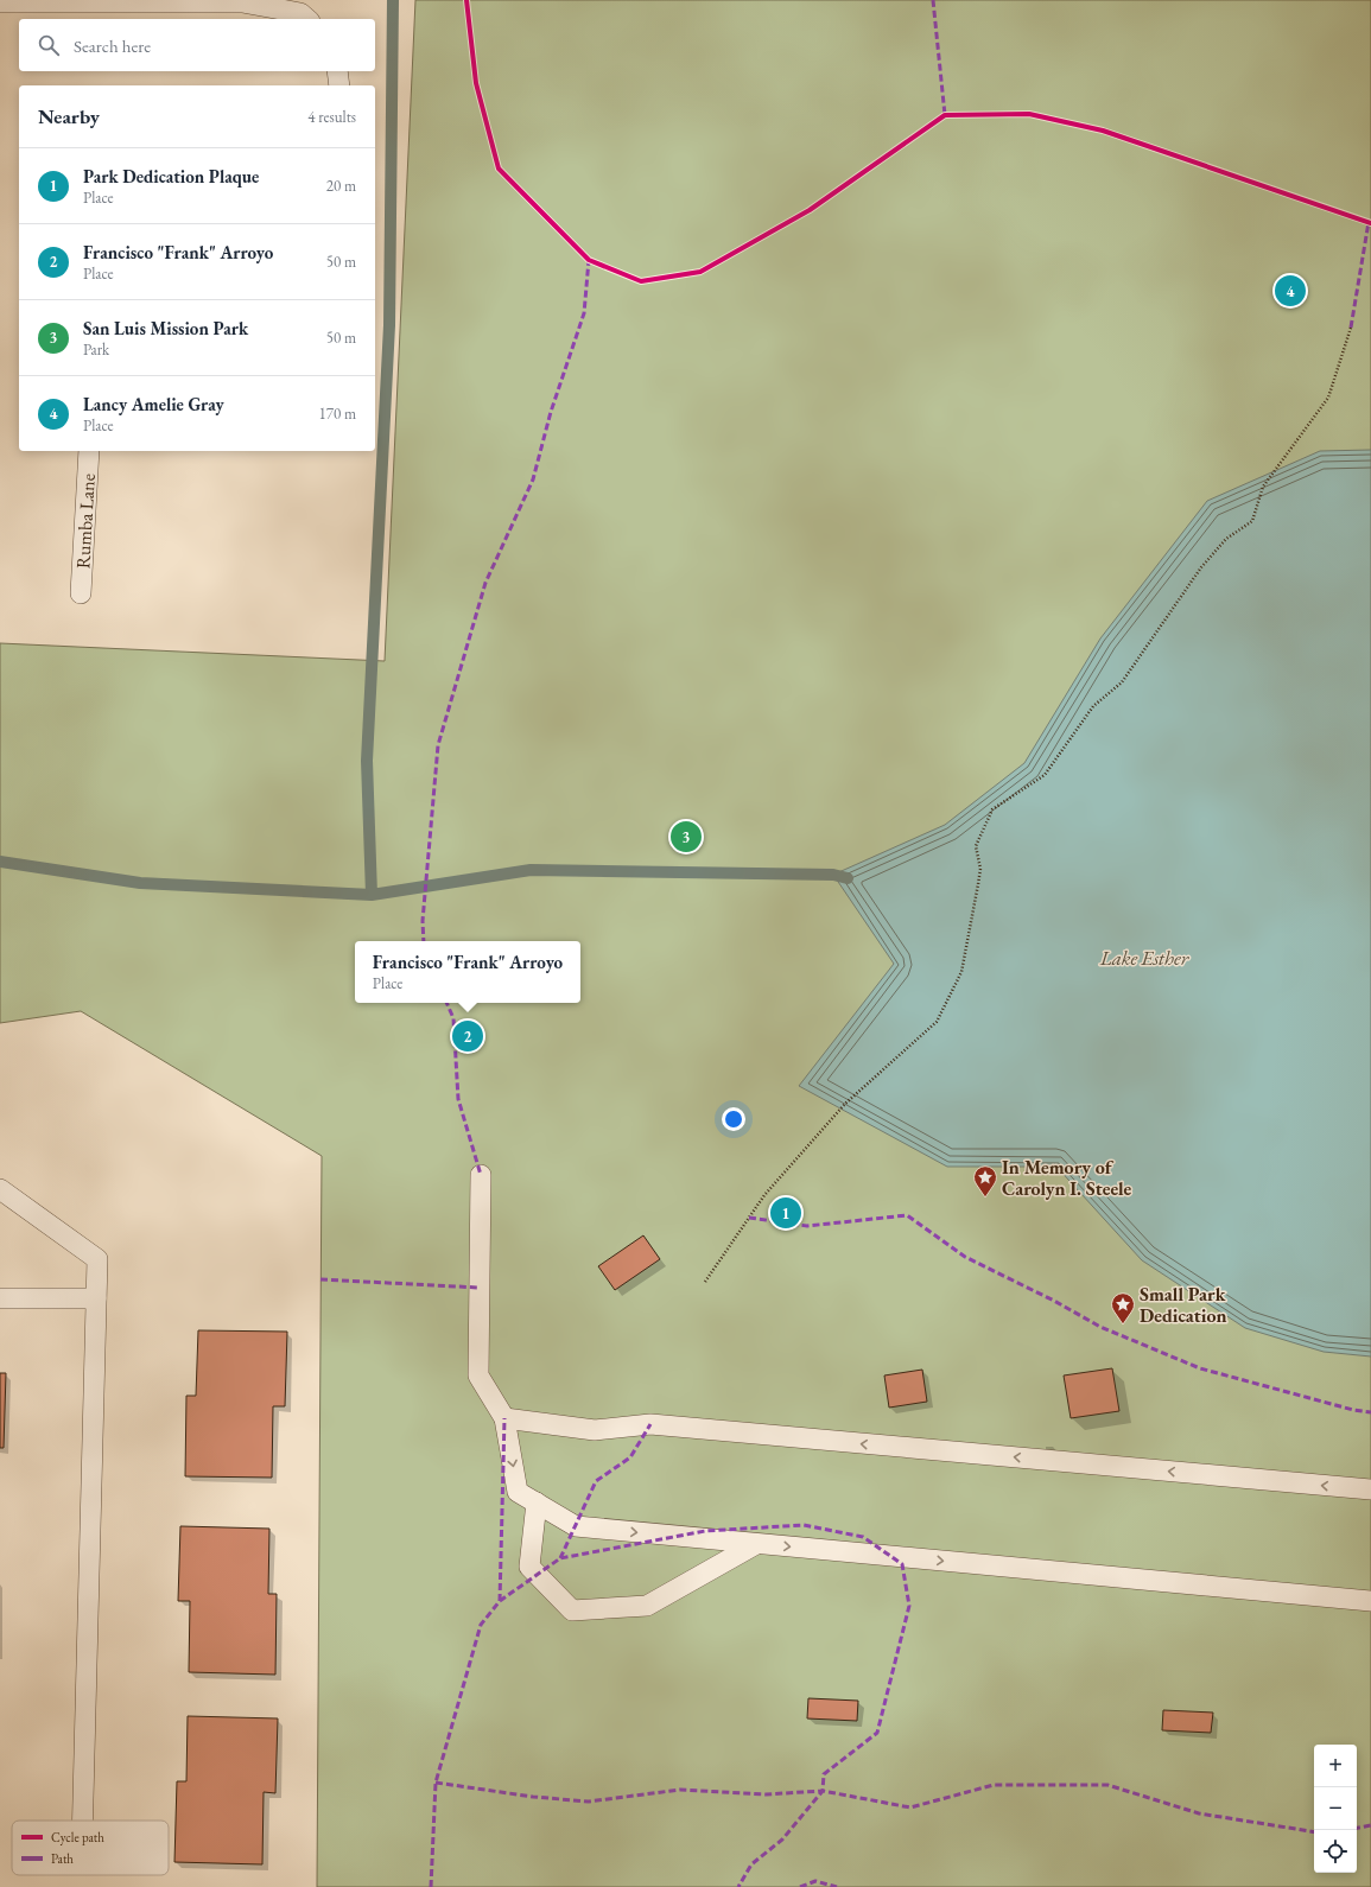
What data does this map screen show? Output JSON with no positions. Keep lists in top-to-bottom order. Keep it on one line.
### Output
{"streets":{"lane":["Rumba Lane"]},"water":["Lake Esther"],"places":{"place":["In Memory of Carolyn I. Steele","Small Park Dedication"]},"legend":["Cycle path","Path"],"page":{"search":"Search here","heading":["Nearby","4 results"],"list":[{"mark":"1","name":"Park Dedication Plaque","note":"Place","value":"20 m"},{"mark":"2","name":"Francisco \"Frank\" Arroyo","note":"Place","value":"50 m"},{"mark":"3","name":"San Luis Mission Park","note":"Park","value":"50 m"},{"mark":"4","name":"Lancy Amelie Gray","note":"Place","value":"170 m"}],"pins":["4","3","2","1"],"popup":["Francisco \"Frank\" Arroyo","Place"],"map_buttons":["+","−"]}}
